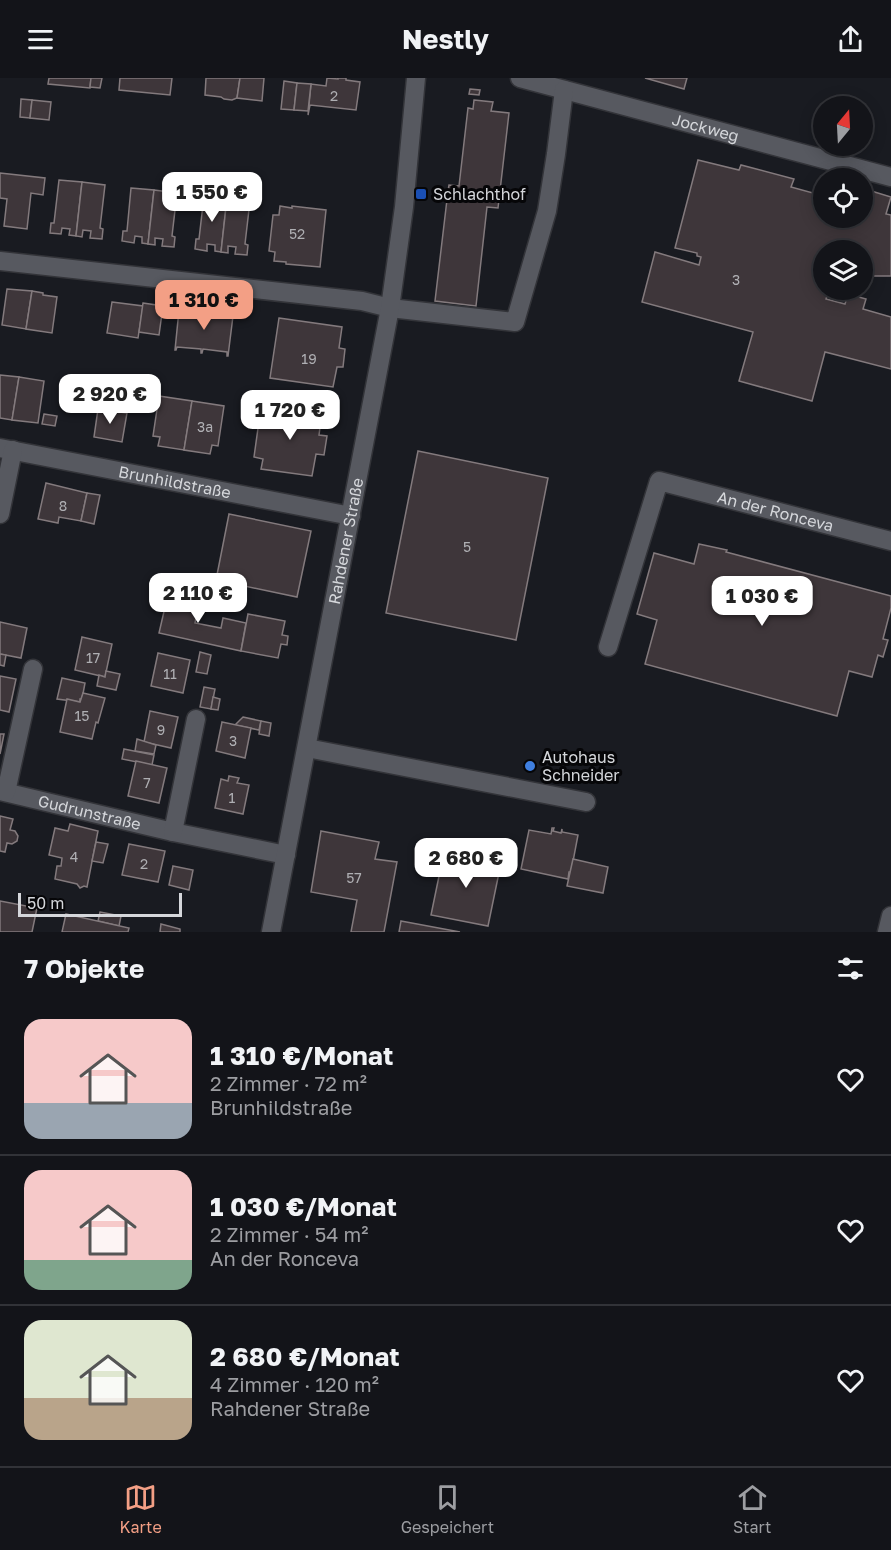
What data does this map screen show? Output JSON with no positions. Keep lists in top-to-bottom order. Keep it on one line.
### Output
{"streets":{"street":["Jockweg","Brunhildstraße","An der Ronceva","Rahdener Straße","Gudrunstraße"]},"crossings":[["Brunhildstraße","Rahdener Straße"],["Rahdener Straße","Gudrunstraße"]],"places":{"transit":["Schlachthof"],"other":["Autohaus Schneider"]},"house_numbers":["2","52","3","19","3a","8","5","17","11","15","9","3","7","1","4","2","57"],"scale_bar":"50 m","north":"top","page":{"header":"Nestly","price":["1 550 €","1 310 €","2 920 €","1 720 €","2 110 €","1 030 €","2 680 €"],"scale":"50 m","heading":"7 Objekte","list":[{"name":"1 310 €/Monat","note":"2 Zimmer · 72 m² · Brunhildstraße"},{"name":"1 030 €/Monat","note":"2 Zimmer · 54 m² · An der Ronceva"},{"name":"2 680 €/Monat","note":"4 Zimmer · 120 m² · Rahdener Straße"}],"tabs":["Karte","Gespeichert","Start"]}}
